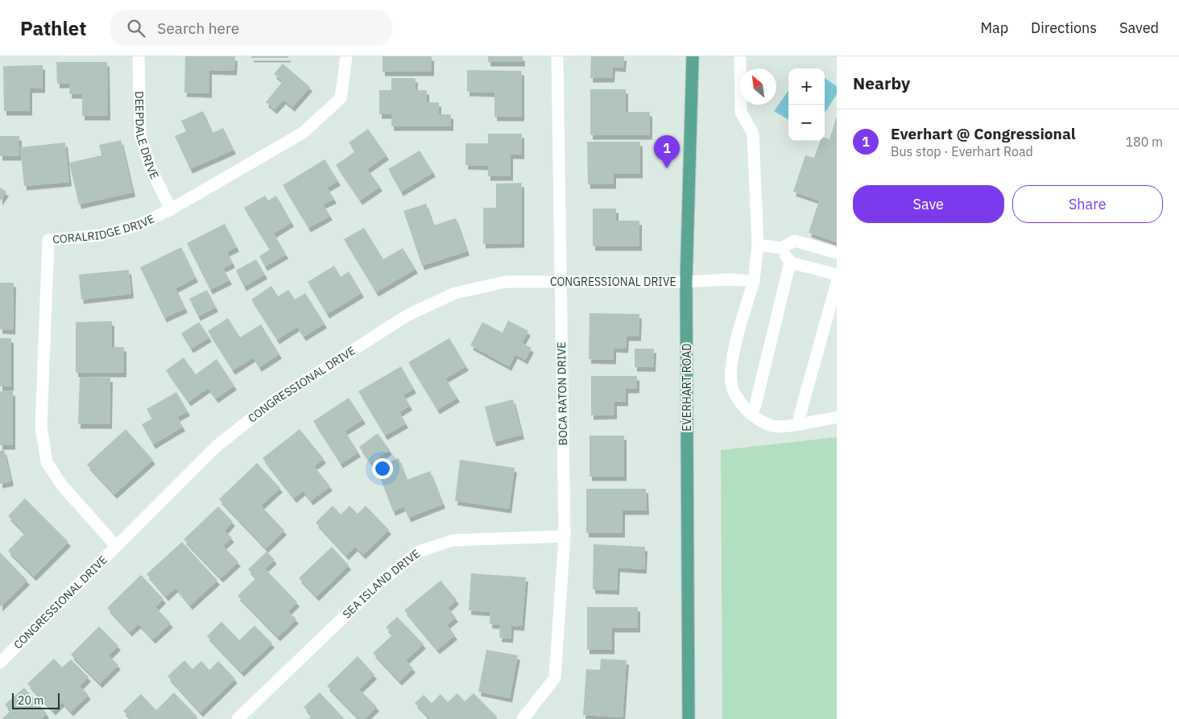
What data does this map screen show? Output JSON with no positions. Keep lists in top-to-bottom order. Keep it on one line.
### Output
{"streets":{"main road":["EVERHART ROAD"],"street":["DEEPDALE DRIVE","CORALRIDGE DRIVE","CONGRESSIONAL DRIVE","BOCA RATON DRIVE","SEA ISLAND DRIVE"]},"crossings":[["DEEPDALE DRIVE","CORALRIDGE DRIVE"],["CORALRIDGE DRIVE","CONGRESSIONAL DRIVE"],["CONGRESSIONAL DRIVE","EVERHART ROAD"],["CONGRESSIONAL DRIVE","BOCA RATON DRIVE"],["BOCA RATON DRIVE","SEA ISLAND DRIVE"]],"scale_bar":"20 m","north":"top left","page":{"header":"Pathlet","search":"Search here","nav":["Map","Directions","Saved"],"heading":"Nearby","map_buttons":["+","−"],"list":[{"mark":"1","name":"Everhart @ Congressional","note":"Bus stop · Everhart Road","value":"180 m"}],"pins":"1","buttons":["Save","Share"],"scale":"20 m"}}
